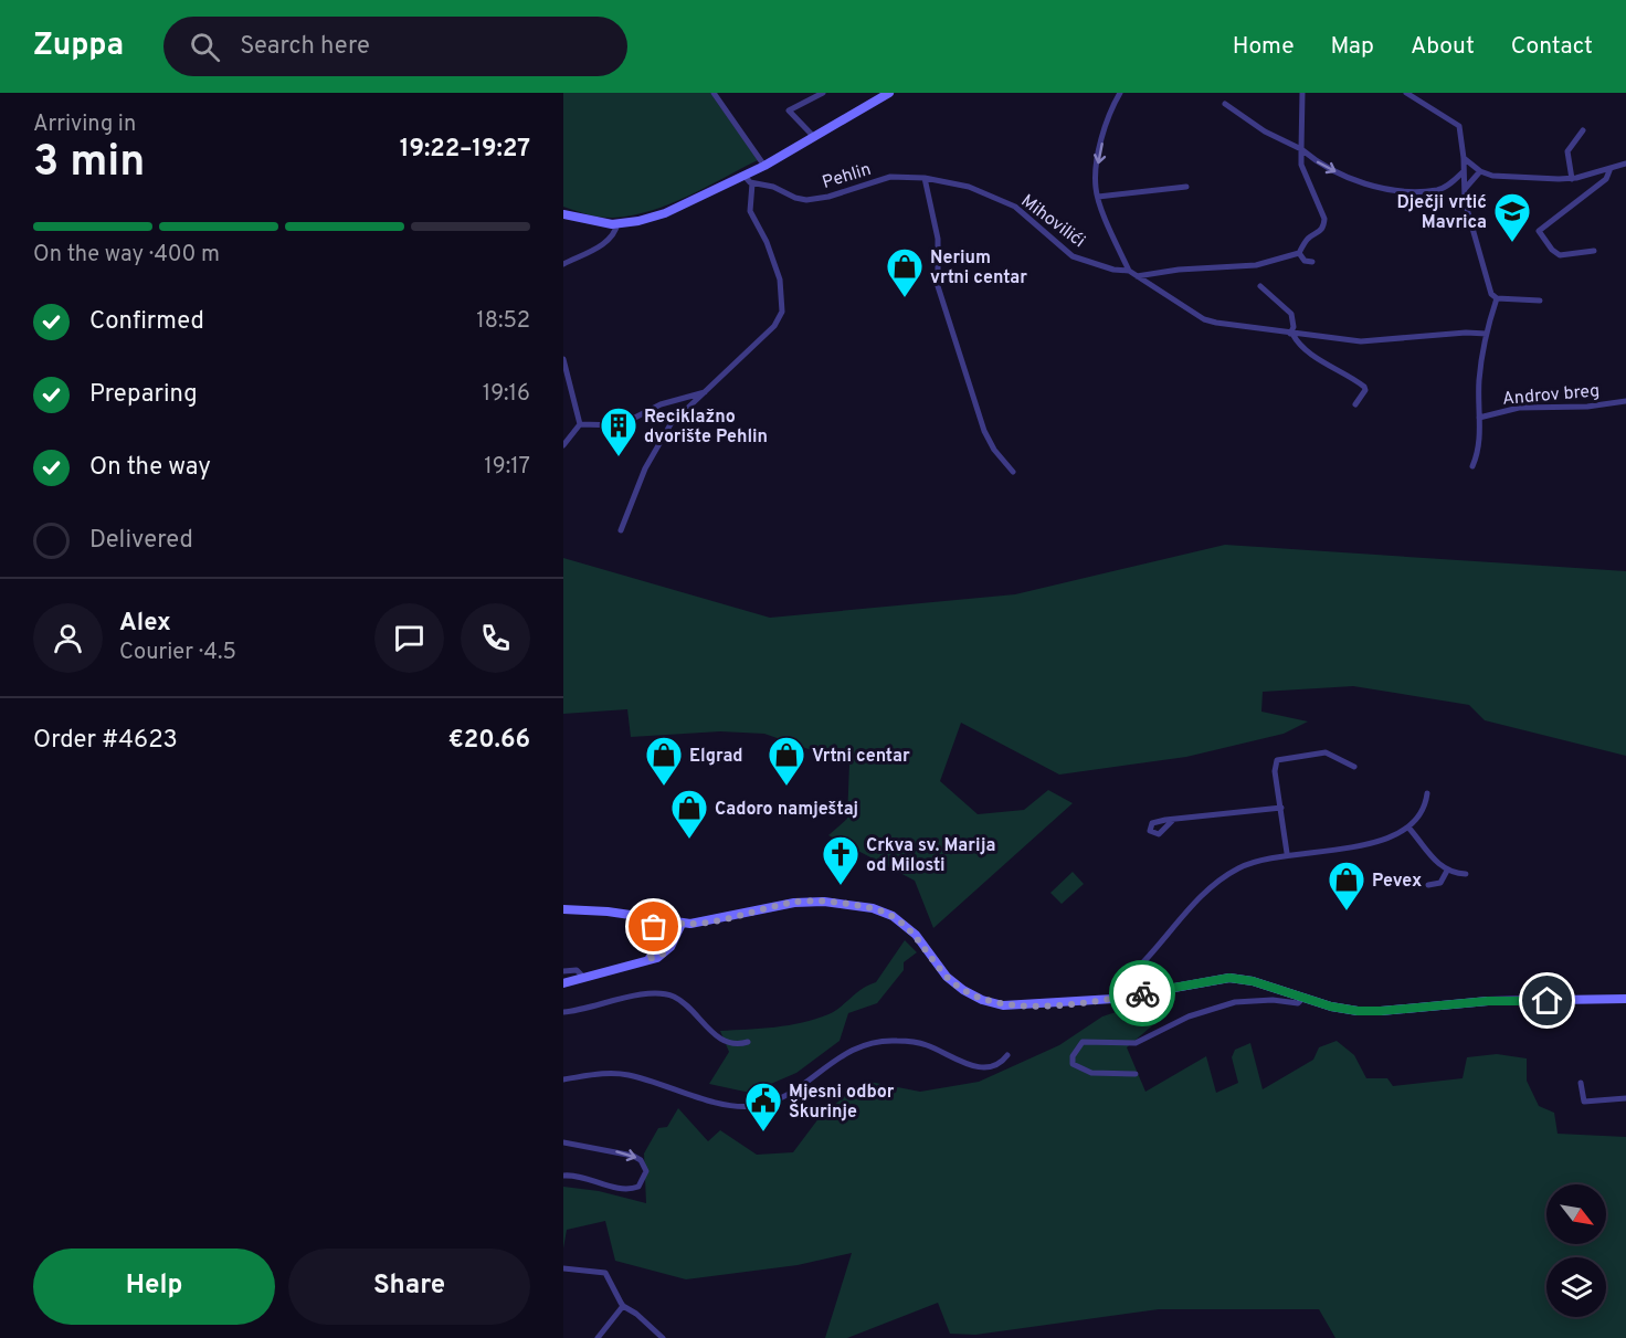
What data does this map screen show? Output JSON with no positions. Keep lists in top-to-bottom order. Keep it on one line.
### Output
{"streets":{"street":["Pehlin","Mihovilići","Androv breg"]},"crossings":[["Pehlin","Mihovilići"]],"places":{"school or university":["Dječji vrtić Mavrica"],"shop":["Nerium vrtni centar","Elgrad","Vrtni centar","Cadoro namještaj","Pevex"],"building":["Reciklažno dvorište Pehlin"],"church":["Crkva sv. Marija od Milosti"],"public building":["Mjesni odbor Škurinje"]},"north":"bottom right","page":{"header":"Zuppa","search":"Search here","nav":["Home","Map","About","Contact"],"heading":["3 min","Arriving in","19:22–19:27"],"panel":["Alex","Courier · 4.5","Order #4623","€20.66"],"bar":"On the way · 400 m","list":[["Confirmed","18:52"],["Preparing","19:16"],["On the way","19:17"],"Delivered"],"buttons":["Help","Share"]}}
